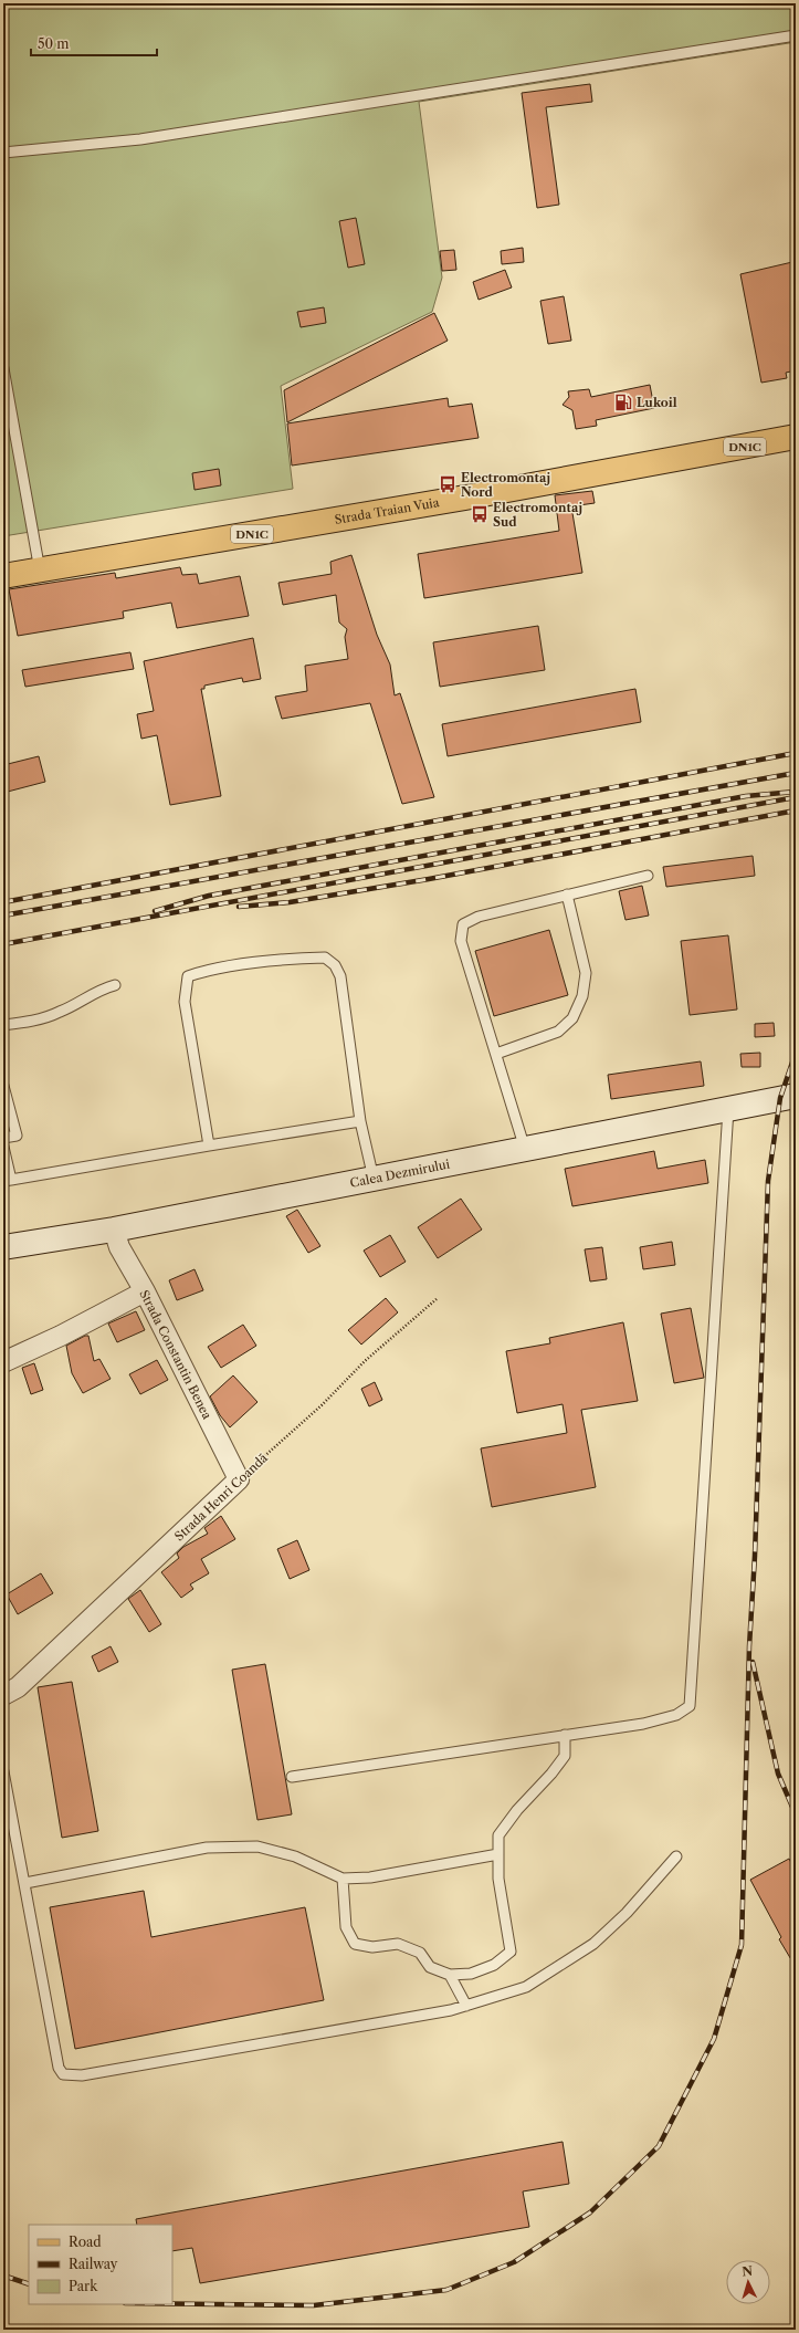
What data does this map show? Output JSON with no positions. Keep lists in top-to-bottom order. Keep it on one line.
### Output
{"streets":{"main road":["DN1C","Strada Traian Vuia","Calea Dezmirului"],"street":["Strada Constantin Benea","Strada Henri Coandă"]},"crossings":[["Calea Dezmirului","Strada Constantin Benea"],["Strada Constantin Benea","Strada Henri Coandă"]],"places":{"fuel station":["Lukoil"],"bus stop":["Electromontaj Nord","Electromontaj Sud"]},"legend":["Road","Railway","Park"],"scale_bar":"50 m","north":"top"}
